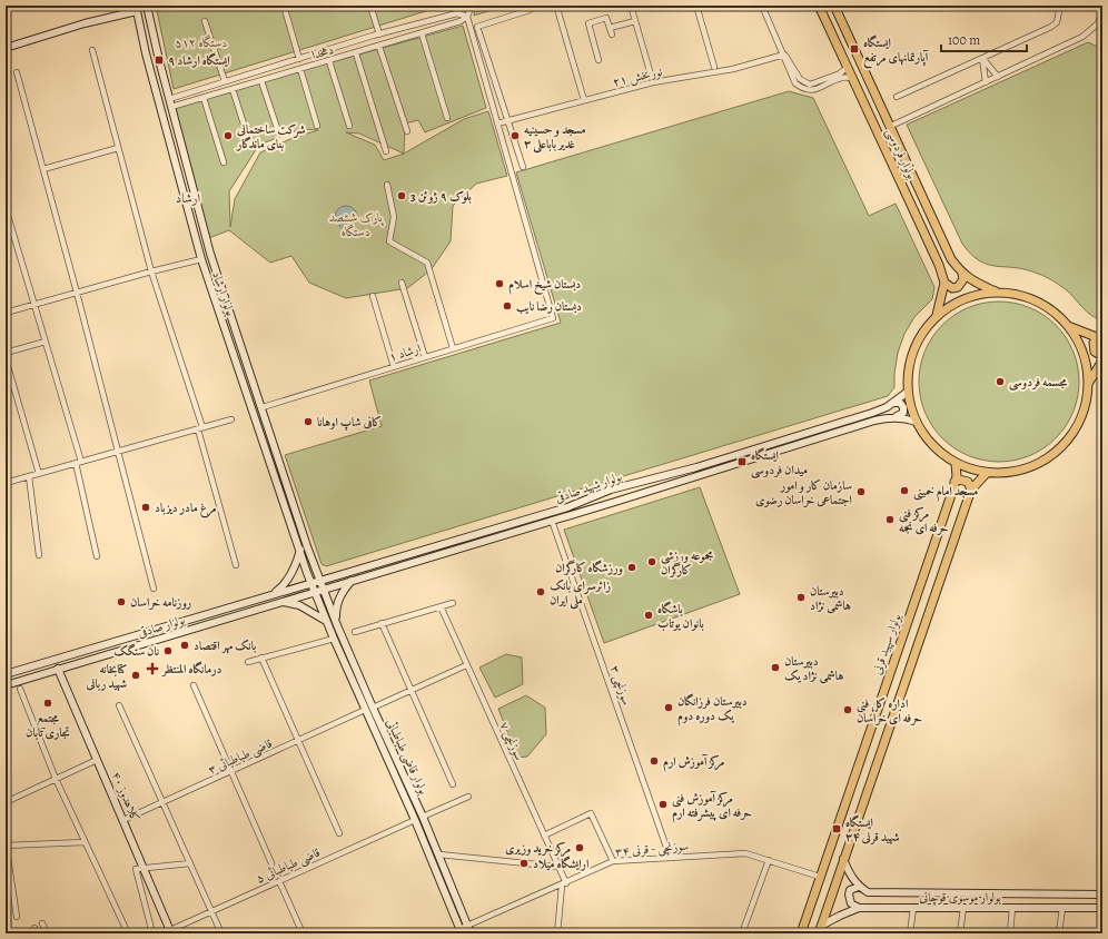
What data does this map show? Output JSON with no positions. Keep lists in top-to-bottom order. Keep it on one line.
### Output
{"streets":{"main road":["بولوار فردوسی","بولوار ارشاد","بولوار شهید صادقی","بولوار صادقی","بولوار سپهبد قرنی","بولوار قاضی طباطبائی","کلاهدوز ۴۰","بولوار موسوی قوچانی"],"street":["دهخدا","نوربخش ۲۱","ارشاد ۱","سوزنچی ۳","سوزنچی ۷","قاضی طباطبائی ۳","سوزنچی - قرنی ۳۴","قاضی طباطبائی ۵"]},"crossings":[["دهخدا","بولوار ارشاد"],["نوربخش ۲۱","ارشاد ۱"],["بولوار ارشاد","ارشاد ۱"],["بولوار ارشاد","بولوار شهید صادقی"],["بولوار ارشاد","بولوار صادقی"],["بولوار ارشاد","بولوار قاضی طباطبائی"],["بولوار شهید صادقی","بولوار صادقی"],["بولوار شهید صادقی","سوزنچی ۳"],["بولوار شهید صادقی","بولوار قاضی طباطبائی"],["بولوار صادقی","بولوار قاضی طباطبائی"],["بولوار صادقی","کلاهدوز ۴۰"],["بولوار سپهبد قرنی","سوزنچی - قرنی ۳۴"],["سوزنچی ۳","سوزنچی - قرنی ۳۴"],["سوزنچی ۷","سوزنچی - قرنی ۳۴"],["قاضی طباطبائی ۳","بولوار قاضی طباطبائی"],["قاضی طباطبائی ۳","کلاهدوز ۴۰"],["بولوار قاضی طباطبائی","سوزنچی - قرنی ۳۴"],["بولوار قاضی طباطبائی","قاضی طباطبائی ۵"],["کلاهدوز ۴۰","قاضی طباطبائی ۵"]],"districts":["ارشاد"],"parks":["۵۱۲ دستگاه","پارک‌ ششصد دستگاه"],"places":{"transit":["ایستگاه آپارتمانهای مرتفع","ایستگاه ارشاد ۹","ایستگاه میدان فردوسی","ایستگاه شهید قرنی ۳۴"],"other":["شرکت ساختمانی بنای ماندگار","مسجد و حسینیه غدیر باباعلی ۳","بلوک ۹ ژوئن 3","دبستان شیخ اسلام","دبستان رضا نایب","مجسمه فردوسی","کافی شاپ اوهانا","مسجد امام خمینی","سازمان کار و امور اجتماعی خراسان رضوی","مرغ مادر دیزباد","مرکز فنی حرفه ای نجمه","مجموعه ورزشی کارگران","ورزشگاه کارگران","زائرسرای بانک ملی ایران","دبیرستان هاشمی نژاد","روزنامه خراسان","باشگاه بانوان یوتاب","بانک مهر اقتصاد","نان سنگک","دبیرستان هاشمی نژاد یک","کتابخانه شهید ربانی","مجتمع تجاری تابان","دبیرستان فرزانگان یک دوره دوم","اداره کل فنی حرفه ای خراسان","مرکز آموزش ارم","مرکز آموزش فنی حرفه ای پیشرفته ارم","مرکز خرید وزیری","ارايشگاه ميلاد"],"health":["درمانگاه المنتظر"]},"scale_bar":"100 m"}
